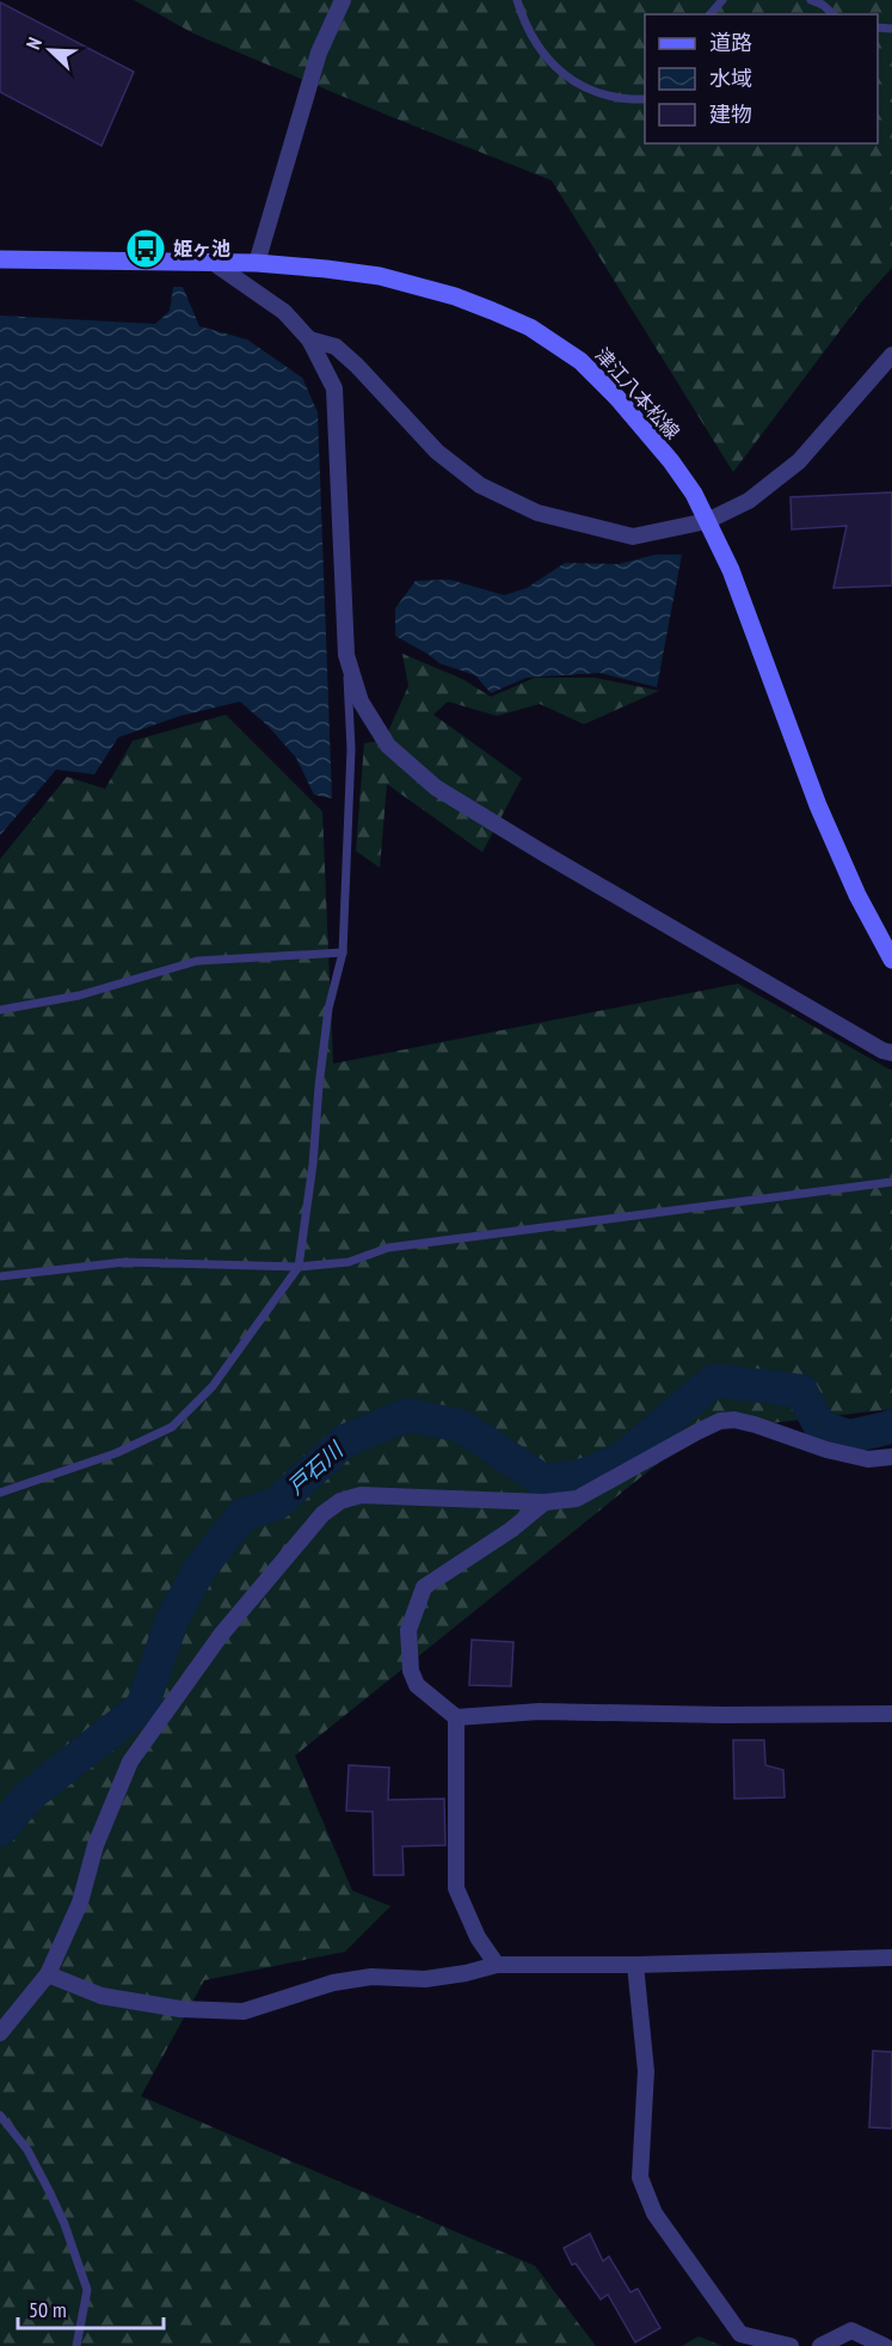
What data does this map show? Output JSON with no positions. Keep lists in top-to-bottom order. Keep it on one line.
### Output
{"streets":{"main road":["津江八本松線"]},"water":["戸石川"],"places":{"bus stop":["姫ヶ池"]},"legend":["道路","水域","建物"],"scale_bar":"50 m","north":"top left"}
